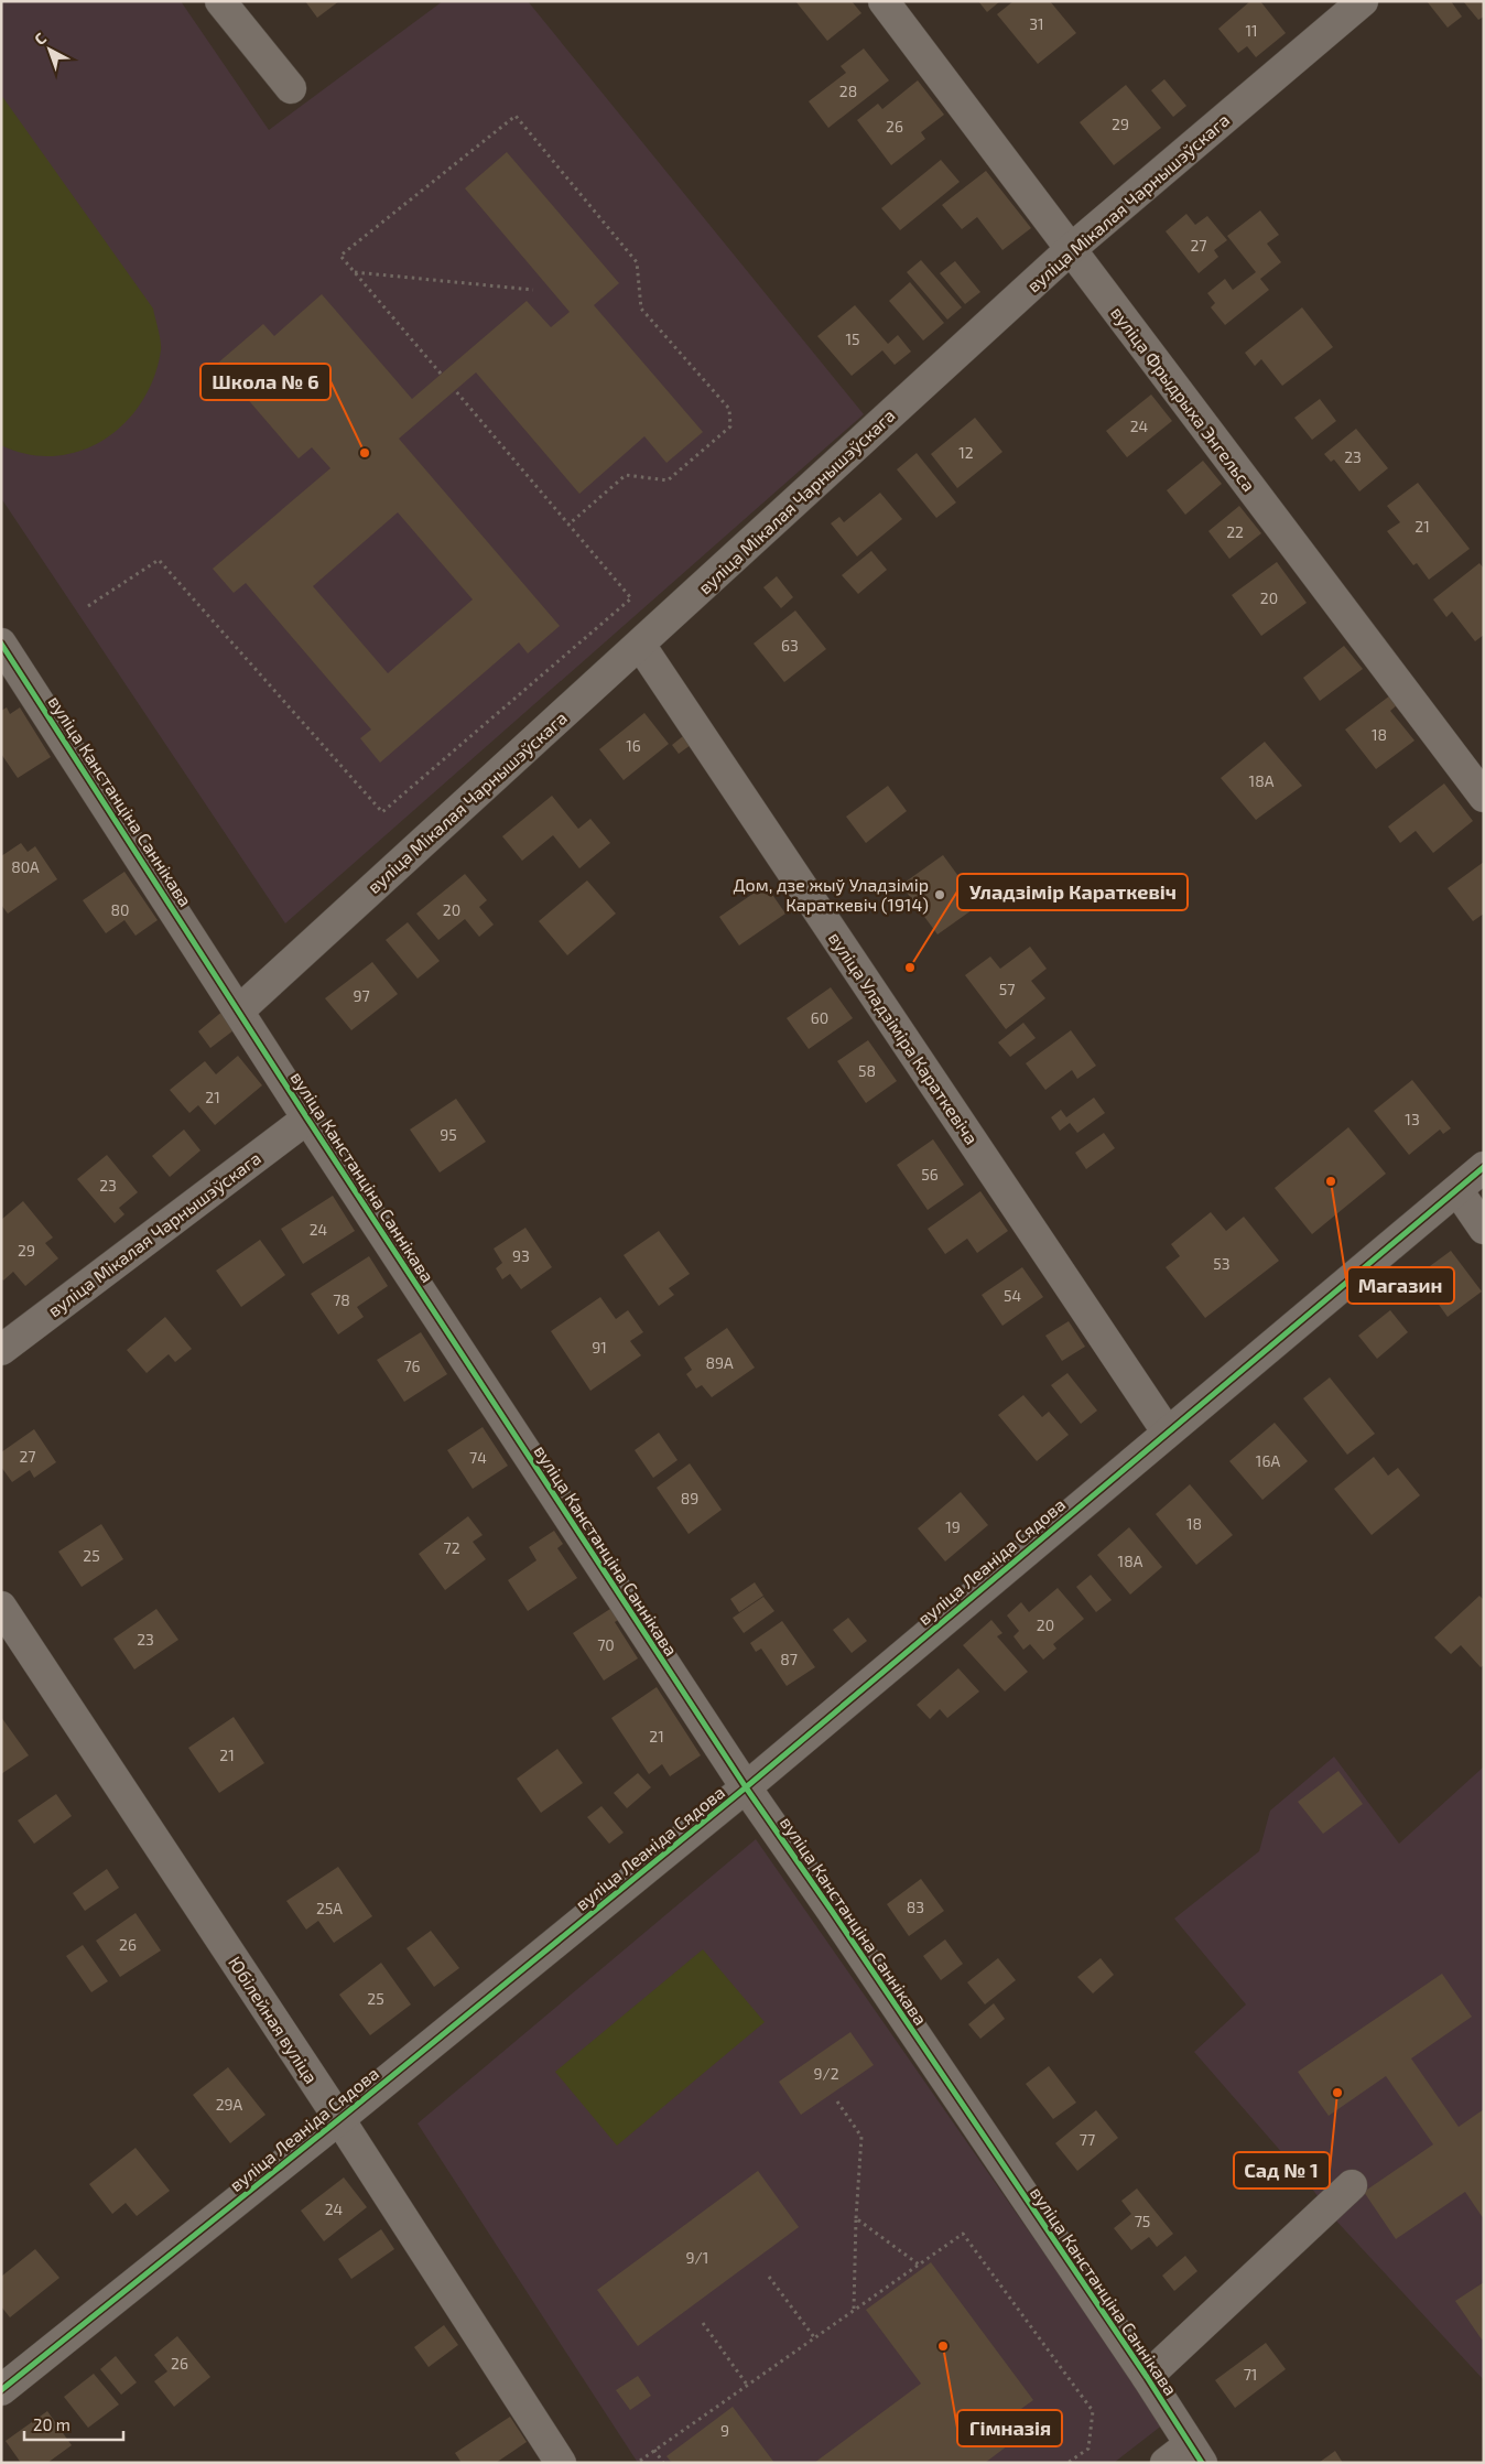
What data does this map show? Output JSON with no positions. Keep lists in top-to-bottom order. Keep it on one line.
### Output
{"streets":{"street":["вуліца Мікалая Чарнышэўскага","вуліца Фрыдрыха Энгельса","вуліца Канстанціна Саннікава","вуліца Уладзіміра Караткевіча","вуліца Леаніда Сядова","Юбілейная вуліца"]},"crossings":[["вуліца Мікалая Чарнышэўскага","вуліца Фрыдрыха Энгельса"],["вуліца Мікалая Чарнышэўскага","вуліца Канстанціна Саннікава"],["вуліца Мікалая Чарнышэўскага","вуліца Уладзіміра Караткевіча"],["вуліца Канстанціна Саннікава","вуліца Леаніда Сядова"],["вуліца Уладзіміра Караткевіча","вуліца Леаніда Сядова"],["вуліца Леаніда Сядова","Юбілейная вуліца"]],"places":["Школа № 6","Дом, дзе жыў Уладзімір Караткевіч (1914)","Уладзімір Караткевіч","Магазин","Сад № 1","Гімназія"],"house_numbers":["31","11","28","29","26","27","15","24","12","23","21","22","20","63","18","16","18А","80А","80","20","57","97","60","58","21","13","95","56","23","24","29","93","53","54","78","91","89А","76","27","74","16А","89","18","19","72","25","18А","20","23","70","87","21","21","83","25А","26","25","9/2","29А","77","24","75","9/1","26","71","9"],"scale_bar":"20 m","north":"top left"}
